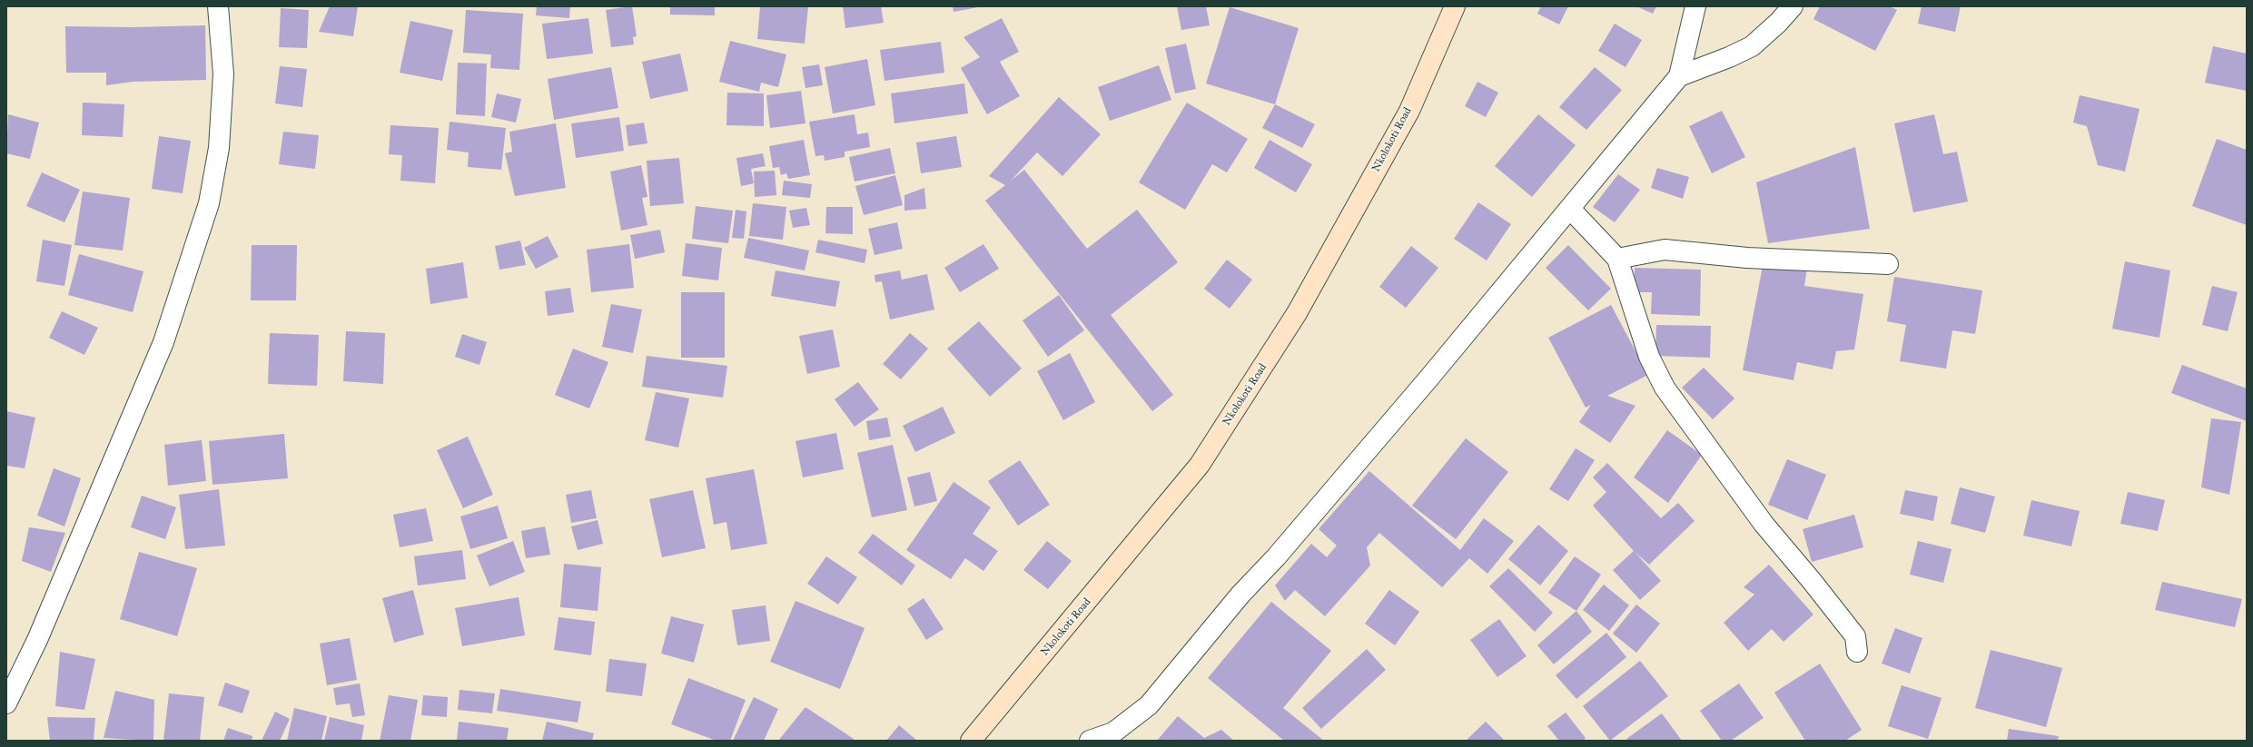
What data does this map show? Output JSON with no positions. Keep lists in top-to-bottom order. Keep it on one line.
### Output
{"streets":{"main road":["Nkolokoti Road"]}}
